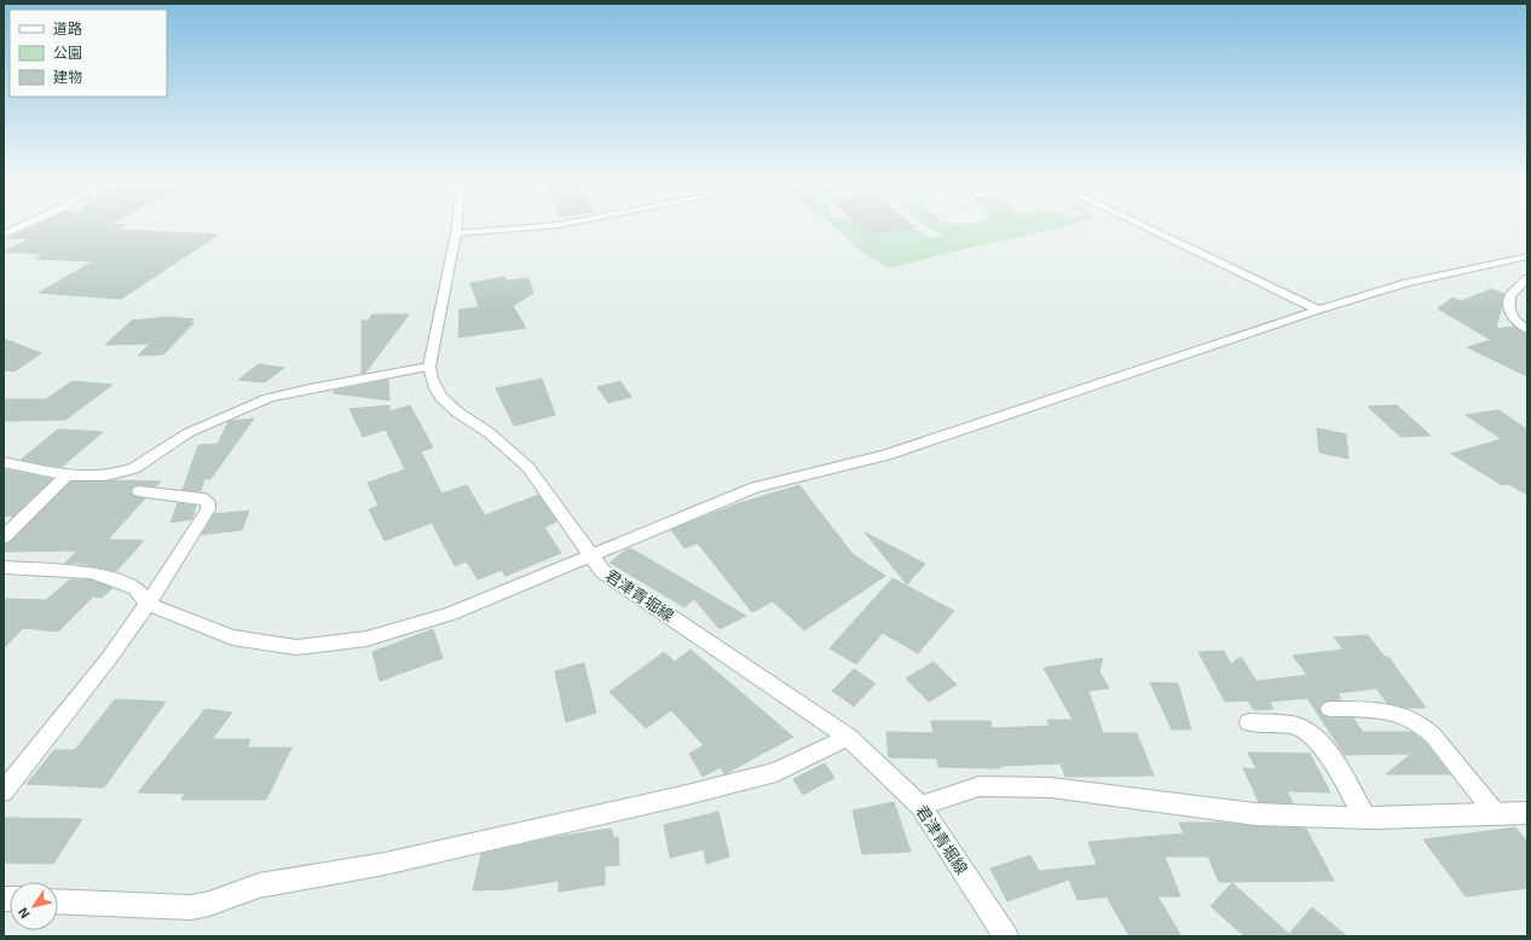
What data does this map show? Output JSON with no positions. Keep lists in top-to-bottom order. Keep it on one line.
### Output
{"streets":{"street":["君津青堀線"]},"legend":["道路","公園","建物"],"north":"bottom left"}
